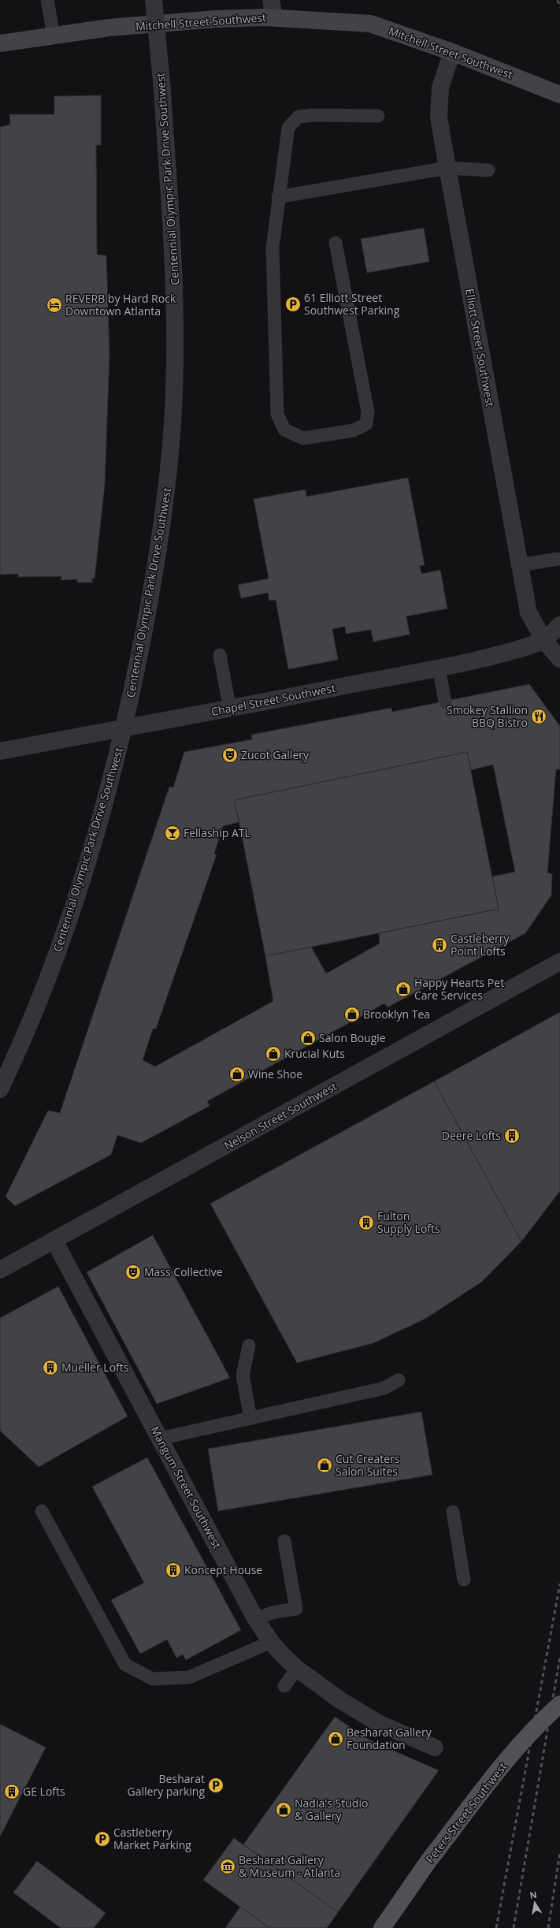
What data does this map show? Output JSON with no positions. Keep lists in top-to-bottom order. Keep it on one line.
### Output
{"streets":{"main road":["Mitchell Street Southwest","Peters Street Southwest"],"street":["Centennial Olympic Park Drive Southwest","Elliott Street Southwest","Chapel Street Southwest","Nelson Street Southwest","Mangum Street Southwest"]},"crossings":[["Mitchell Street Southwest","Elliott Street Southwest"],["Centennial Olympic Park Drive Southwest","Chapel Street Southwest"],["Elliott Street Southwest","Chapel Street Southwest"],["Nelson Street Southwest","Mangum Street Southwest"]],"places":{"parking":["61 Elliott Street Southwest Parking","Besharat Gallery parking","Castleberry Market Parking"],"hotel":["REVERB by Hard Rock Downtown Atlanta"],"restaurant":["Smokey Stallion BBQ Bistro"],"theatre":["Zucot Gallery","Mass Collective"],"bar":["Fellaship ATL"],"building":["Castleberry Point Lofts","Deere Lofts","Fulton Supply Lofts","Mueller Lofts","Koncept House","GE Lofts"],"shop":["Happy Hearts Pet Care Services","Brooklyn Tea","Salon Bougie","Krucial Kuts","Wine Shoe","Cut Creaters Salon Suites","Besharat Gallery Foundation","Nadia's Studio & Gallery"],"museum":["Besharat Gallery & Museum - Atlanta"]},"north":"top"}
